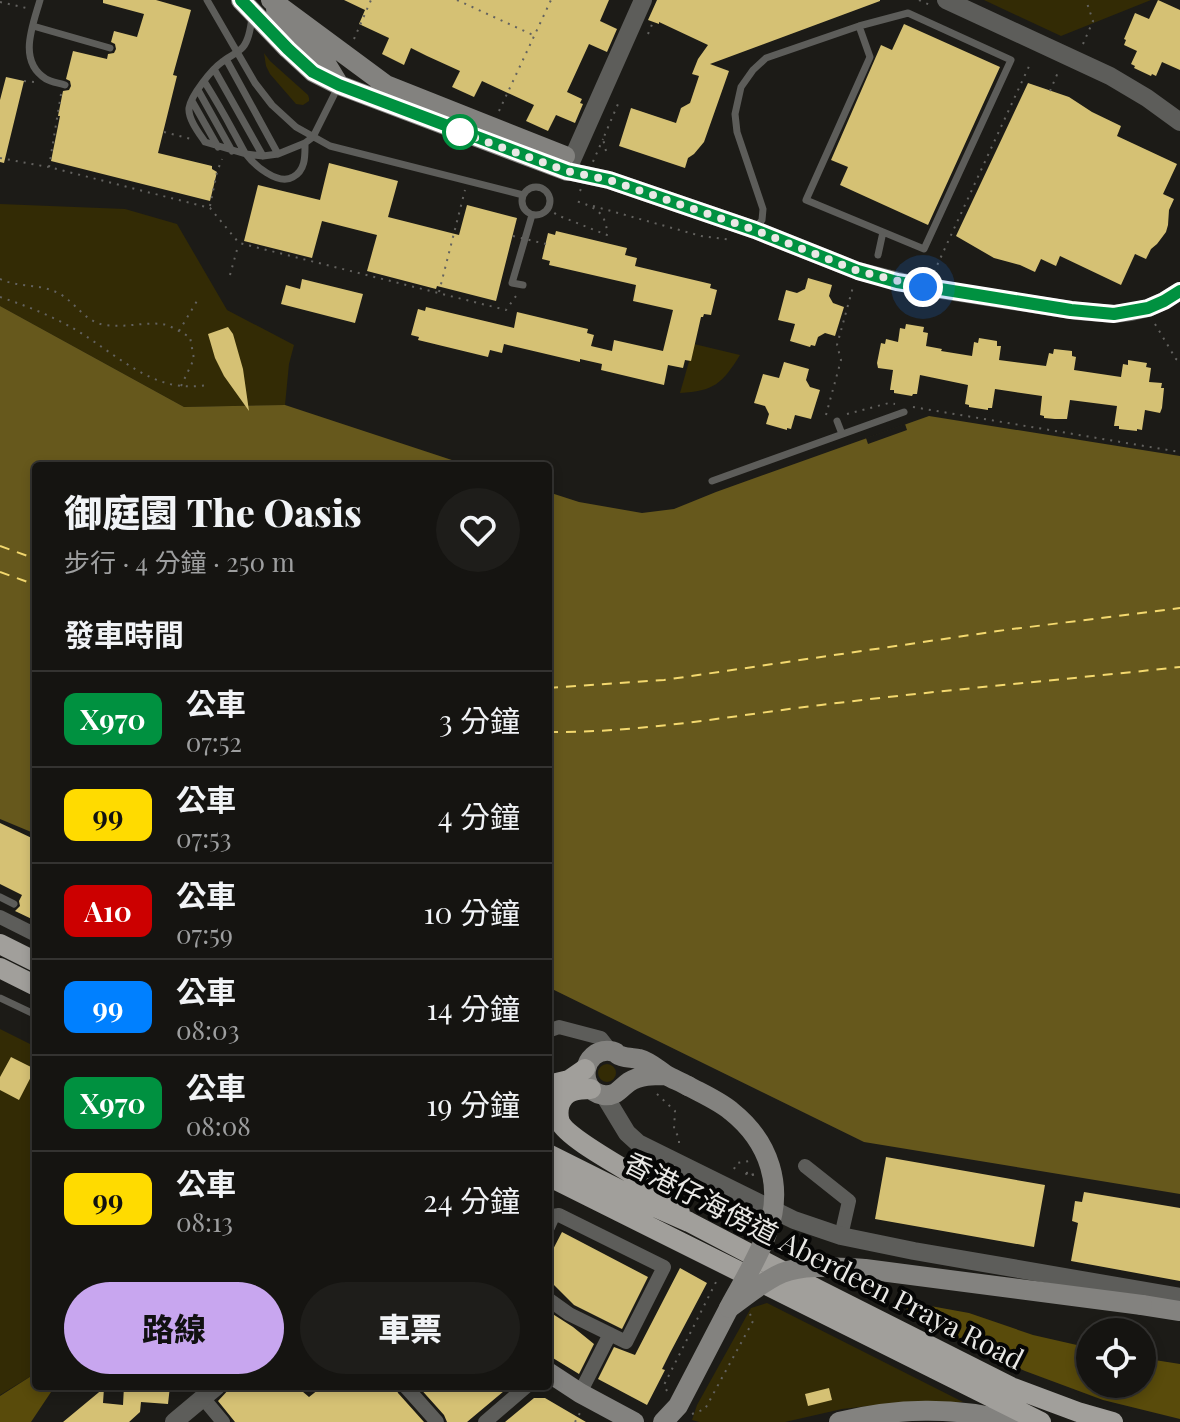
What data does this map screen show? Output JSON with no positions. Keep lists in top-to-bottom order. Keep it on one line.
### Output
{"streets":{"main road":["香港仔海傍道 Aberdeen Praya Road"]},"lines":["bus line X970"],"page":{"heading":[["御庭園 The Oasis","步行 · 4 分鐘 · 250 m"],"發車時間"],"list":[{"mark":"X970","name":"公車","note":"07:52","value":"3 分鐘"},{"mark":"99","name":"公車","note":"07:53","value":"4 分鐘"},{"mark":"A10","name":"公車","note":"07:59","value":"10 分鐘"},{"mark":"99","name":"公車","note":"08:03","value":"14 分鐘"},{"mark":"X970","name":"公車","note":"08:08","value":"19 分鐘"},{"mark":"99","name":"公車","note":"08:13","value":"24 分鐘"}],"buttons":["路線","車票"]}}
